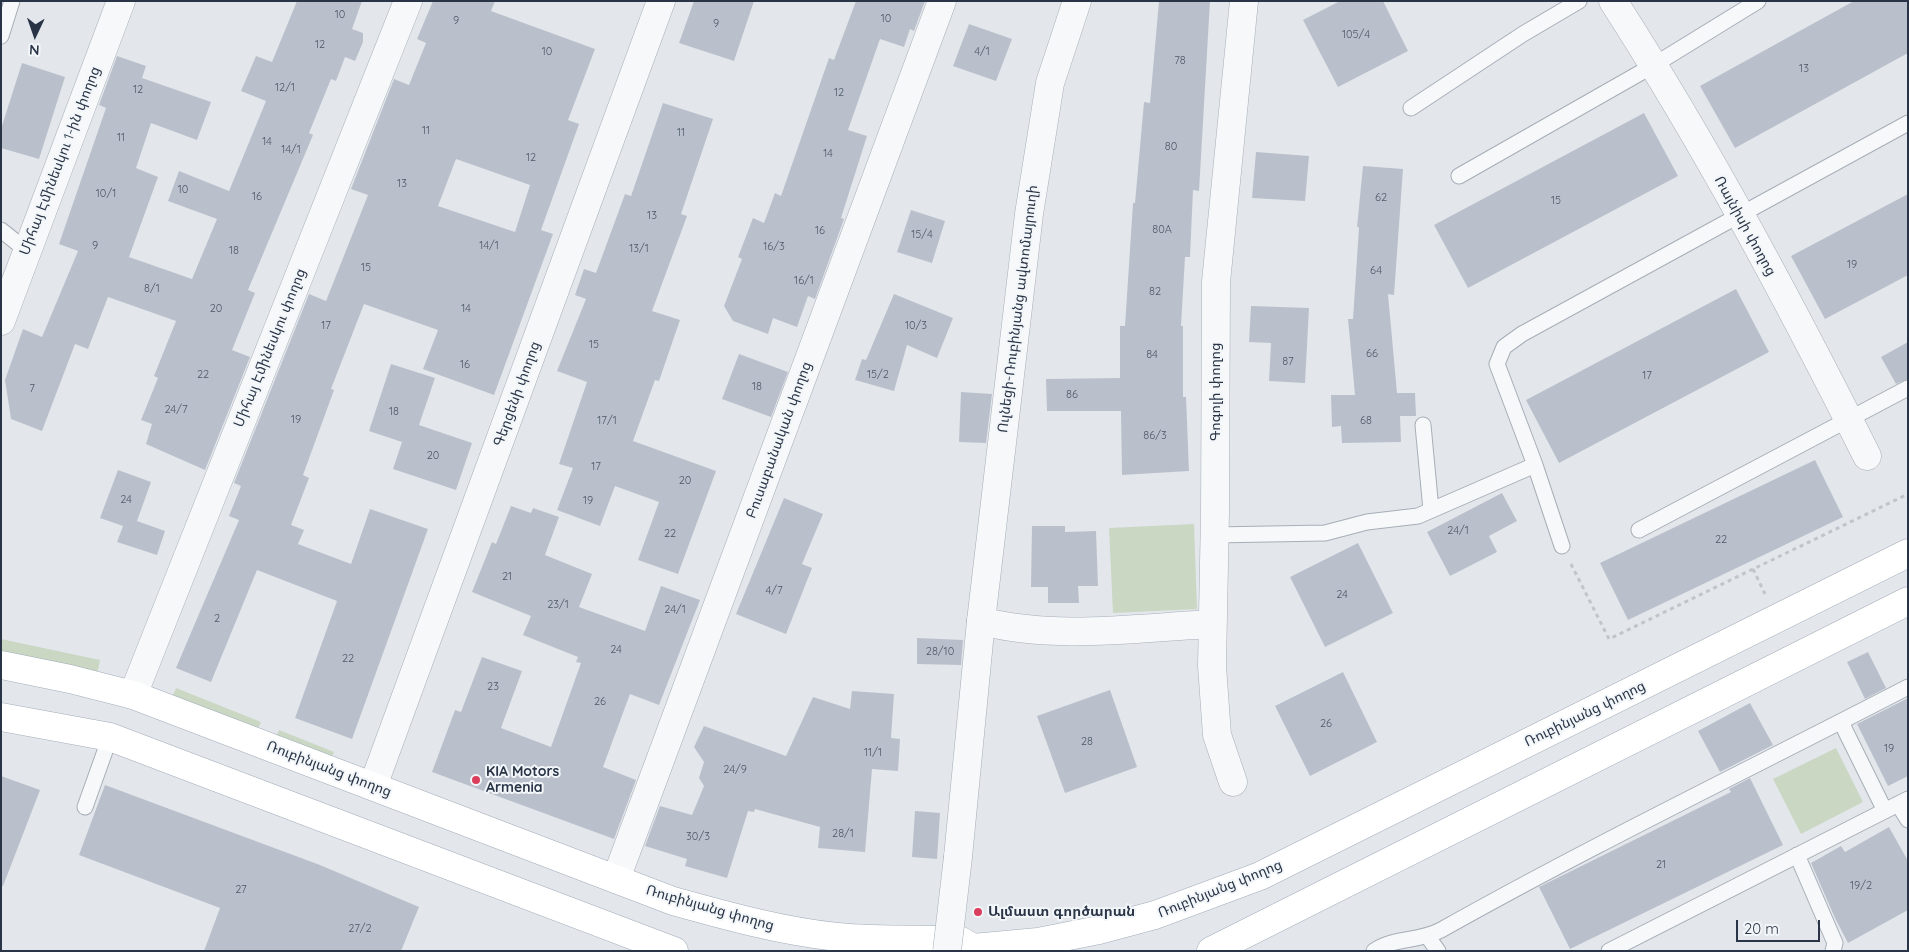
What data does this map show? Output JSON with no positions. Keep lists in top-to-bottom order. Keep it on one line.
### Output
{"streets":{"main road":["Ռուբինյանց փողոց"],"street":["Միհայ Էմինեսկու 1-ին փողոց","Ռայնիսի փողոց","Ուլնեցի-Ռուբինյանց ավտոմայրուղի","Միհայ Էմինեսկու փողոց","Գոգոլի փողոց","Գերցենի փողոց","Բուսաբանական փողոց"]},"crossings":[["Ուլնեցի-Ռուբինյանց ավտոմայրուղի","Ռուբինյանց փողոց"],["Միհայ Էմինեսկու փողոց","Ռուբինյանց փողոց"],["Գերցենի փողոց","Ռուբինյանց փողոց"],["Բուսաբանական փողոց","Ռուբինյանց փողոց"]],"places":["KIA Motors Armenia","Ալմաստ գործարան"],"house_numbers":["10","10","9","9","105/4","12","10","4/1","78","13","12/1","12","12","11","11","11","14","80","14/1","14","12","13","10","10/1","16","62","15","13","80A","16","15/4","9","14/1","16/3","13/1","18","19","15","64","16/1","8/1","82","20","14","17","10/3","15","66","84","87","16","22","15/2","17","18","7","86","24/7","18","19","17/1","68","86/3","20","17","20","24","19","24/1","22","22","21","4/7","24","23/1","24/1","2","24","28/10","22","23","26","26","28","19","11/1","24/9","28/1","30/3","21","19/2","27","27/2"],"scale_bar":"20 m","north":"bottom"}
